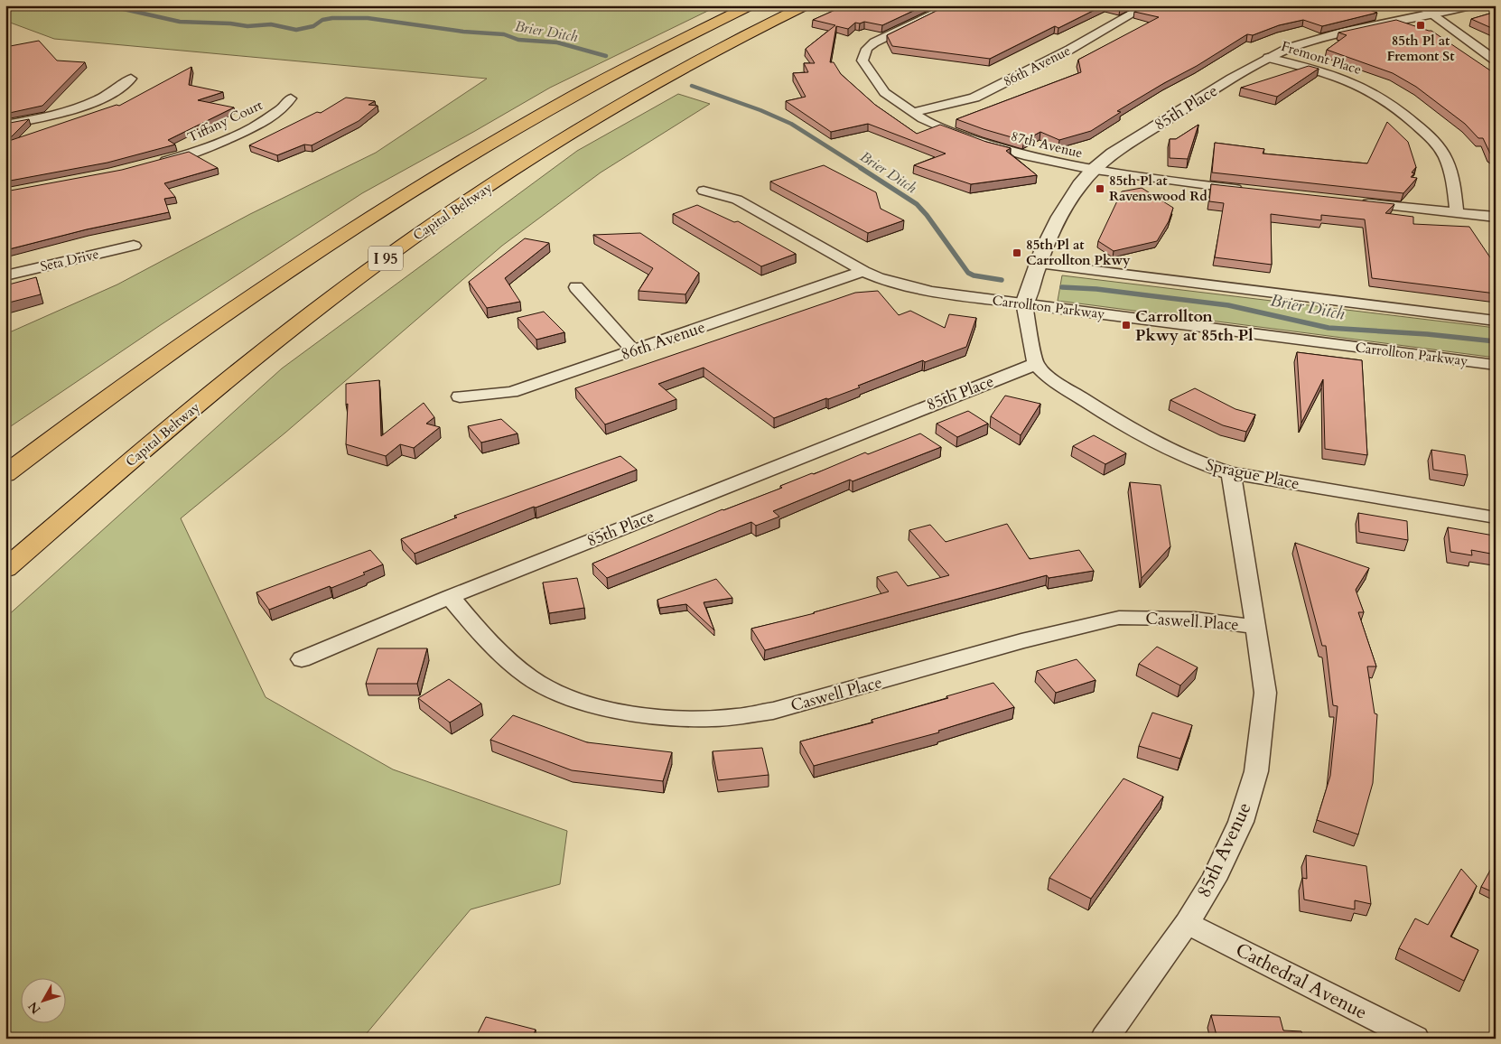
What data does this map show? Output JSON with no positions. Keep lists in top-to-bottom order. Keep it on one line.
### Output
{"streets":{"highway":["Capital Beltway","I 95"],"street":["Fremont Place","86th Avenue","85th Place","Tiffany Court","87th Avenue","Seta Drive","Carrollton Parkway","Sprague Place","Caswell Place","85th Avenue","Cathedral Avenue"]},"crossings":[["Fremont Place","85th Place"],["86th Avenue","87th Avenue"],["86th Avenue","Carrollton Parkway"],["85th Place","87th Avenue"],["85th Place","Carrollton Parkway"],["85th Place","Sprague Place"],["85th Place","Caswell Place"],["Sprague Place","85th Avenue"],["Caswell Place","85th Avenue"],["85th Avenue","Cathedral Avenue"]],"water":["Brier Ditch"],"places":{"transit":["85th Pl at Fremont St","85th Pl at Ravenswood Rd","85th Pl at Carrollton Pkwy","Carrollton Pkwy at 85th Pl"]},"north":"bottom left"}
